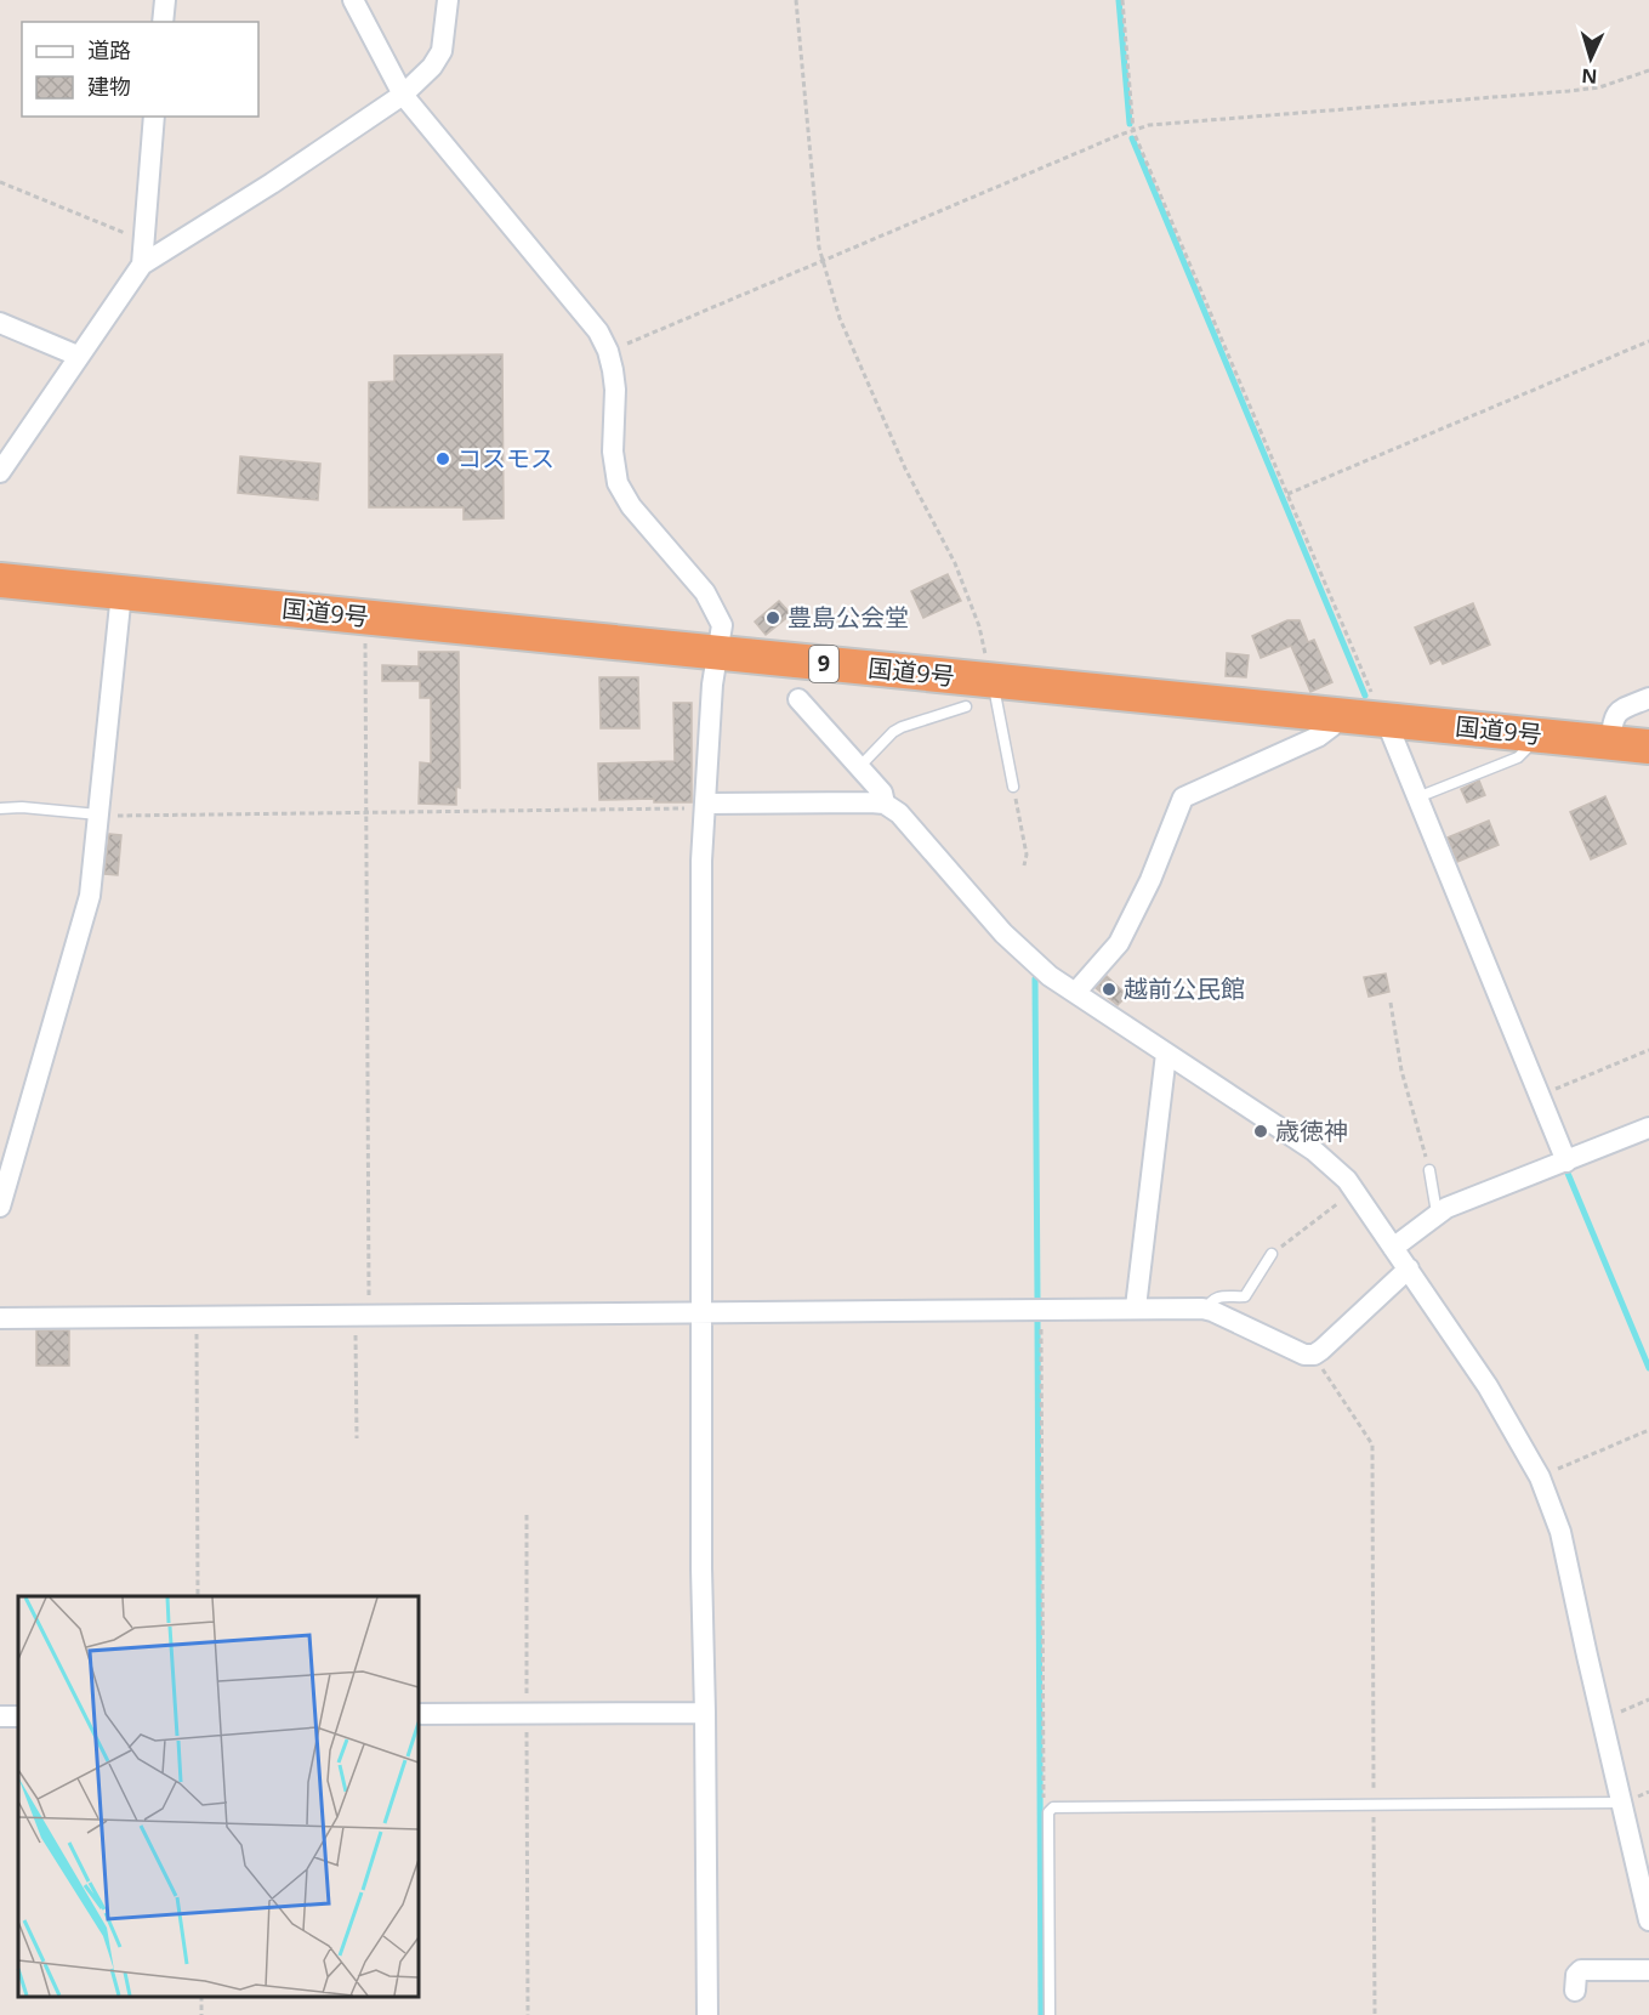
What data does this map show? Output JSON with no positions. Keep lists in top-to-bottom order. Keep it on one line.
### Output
{"streets":{"highway":["国道9号","9"]},"places":["コスモス","豊島公会堂","越前公民館","歳徳神"],"legend":["道路","建物"],"north":"bottom"}
